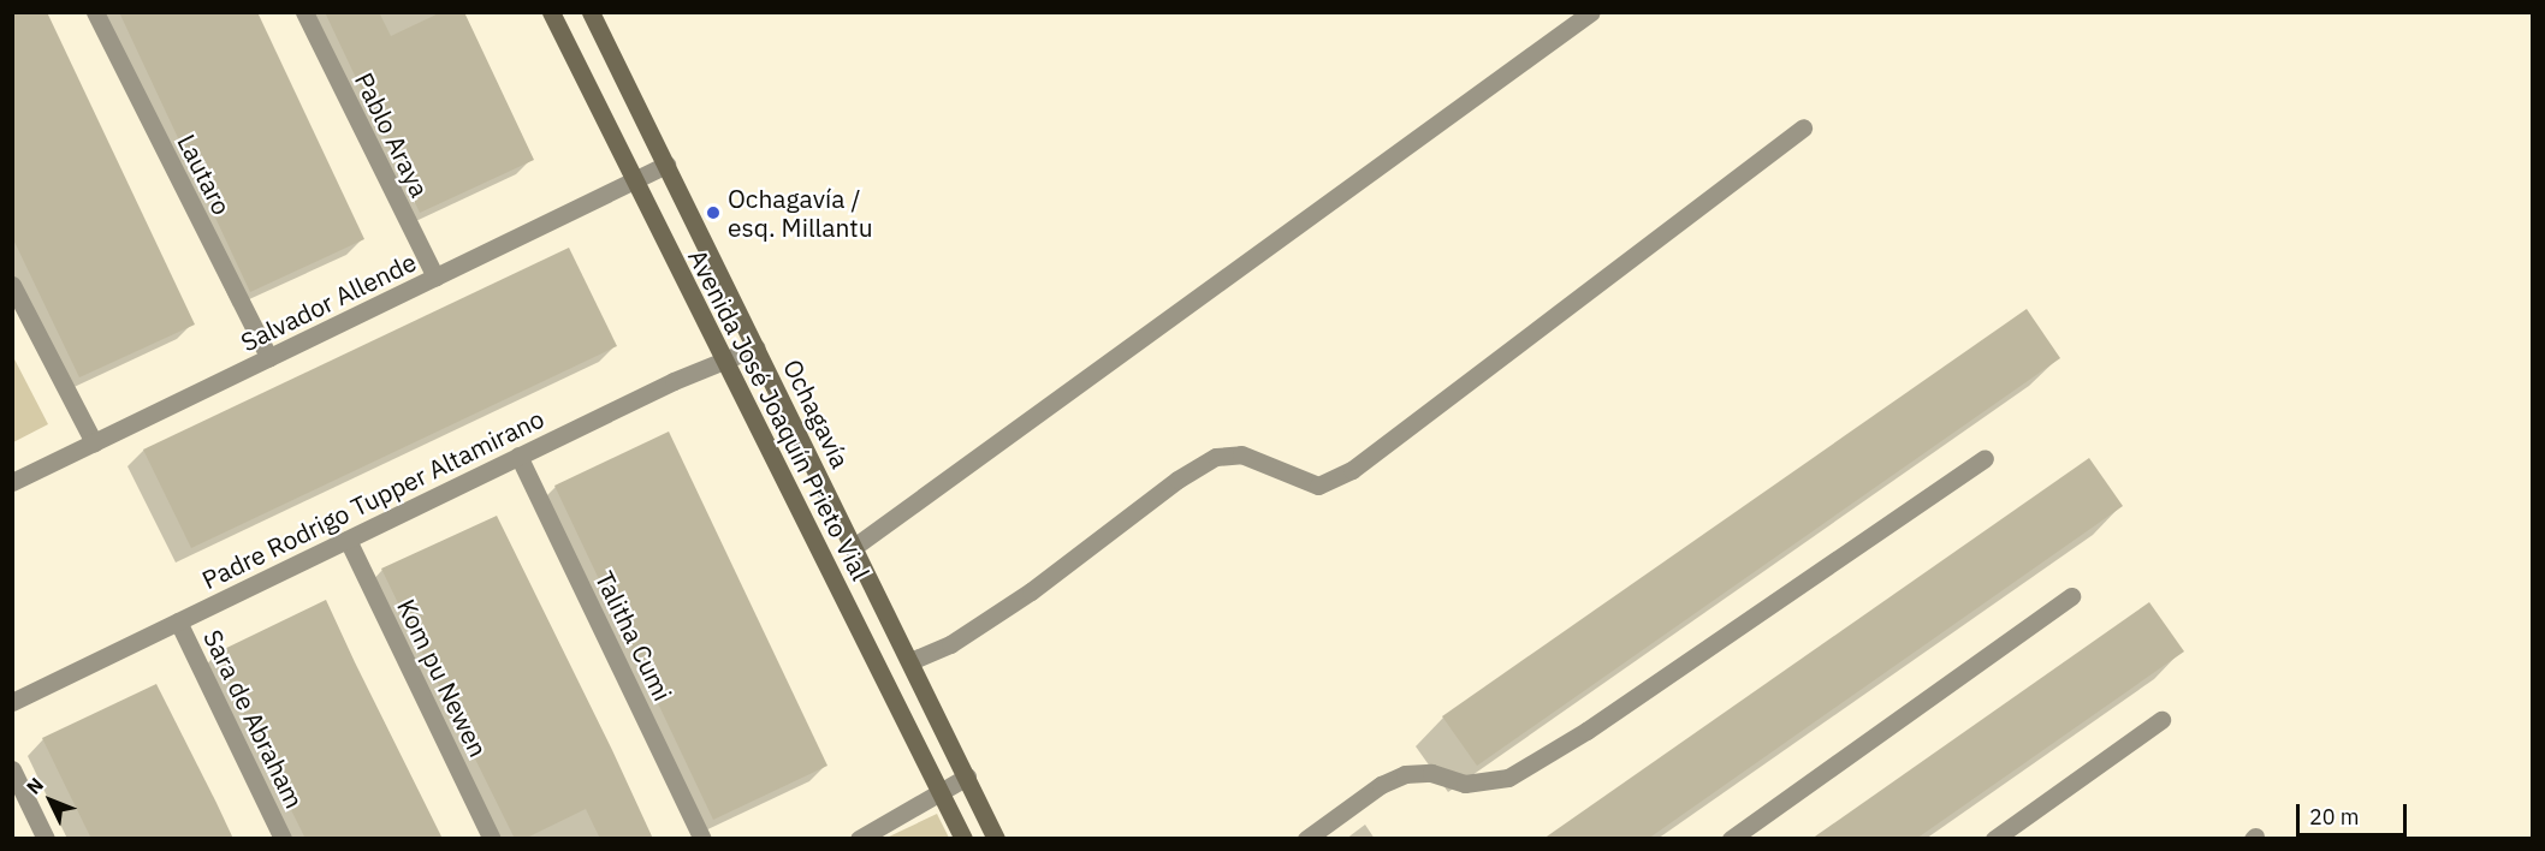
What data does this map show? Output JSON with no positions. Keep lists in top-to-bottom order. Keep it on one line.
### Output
{"streets":{"main road":["Ochagavía","Avenida José Joaquín Prieto Vial"],"street":["Pablo Araya","Lautaro","Salvador Allende","Padre Rodrigo Tupper Altamirano","Talitha Cumi","Kom pu Newen","Sara de Abraham"]},"crossings":[["Pablo Araya","Salvador Allende"],["Lautaro","Salvador Allende"],["Salvador Allende","Ochagavía"],["Salvador Allende","Avenida José Joaquín Prieto Vial"],["Ochagavía","Padre Rodrigo Tupper Altamirano"],["Avenida José Joaquín Prieto Vial","Padre Rodrigo Tupper Altamirano"],["Padre Rodrigo Tupper Altamirano","Talitha Cumi"],["Padre Rodrigo Tupper Altamirano","Kom pu Newen"],["Padre Rodrigo Tupper Altamirano","Sara de Abraham"]],"places":["Ochagavía / esq. Millantu"],"scale_bar":"20 m","north":"top left"}
